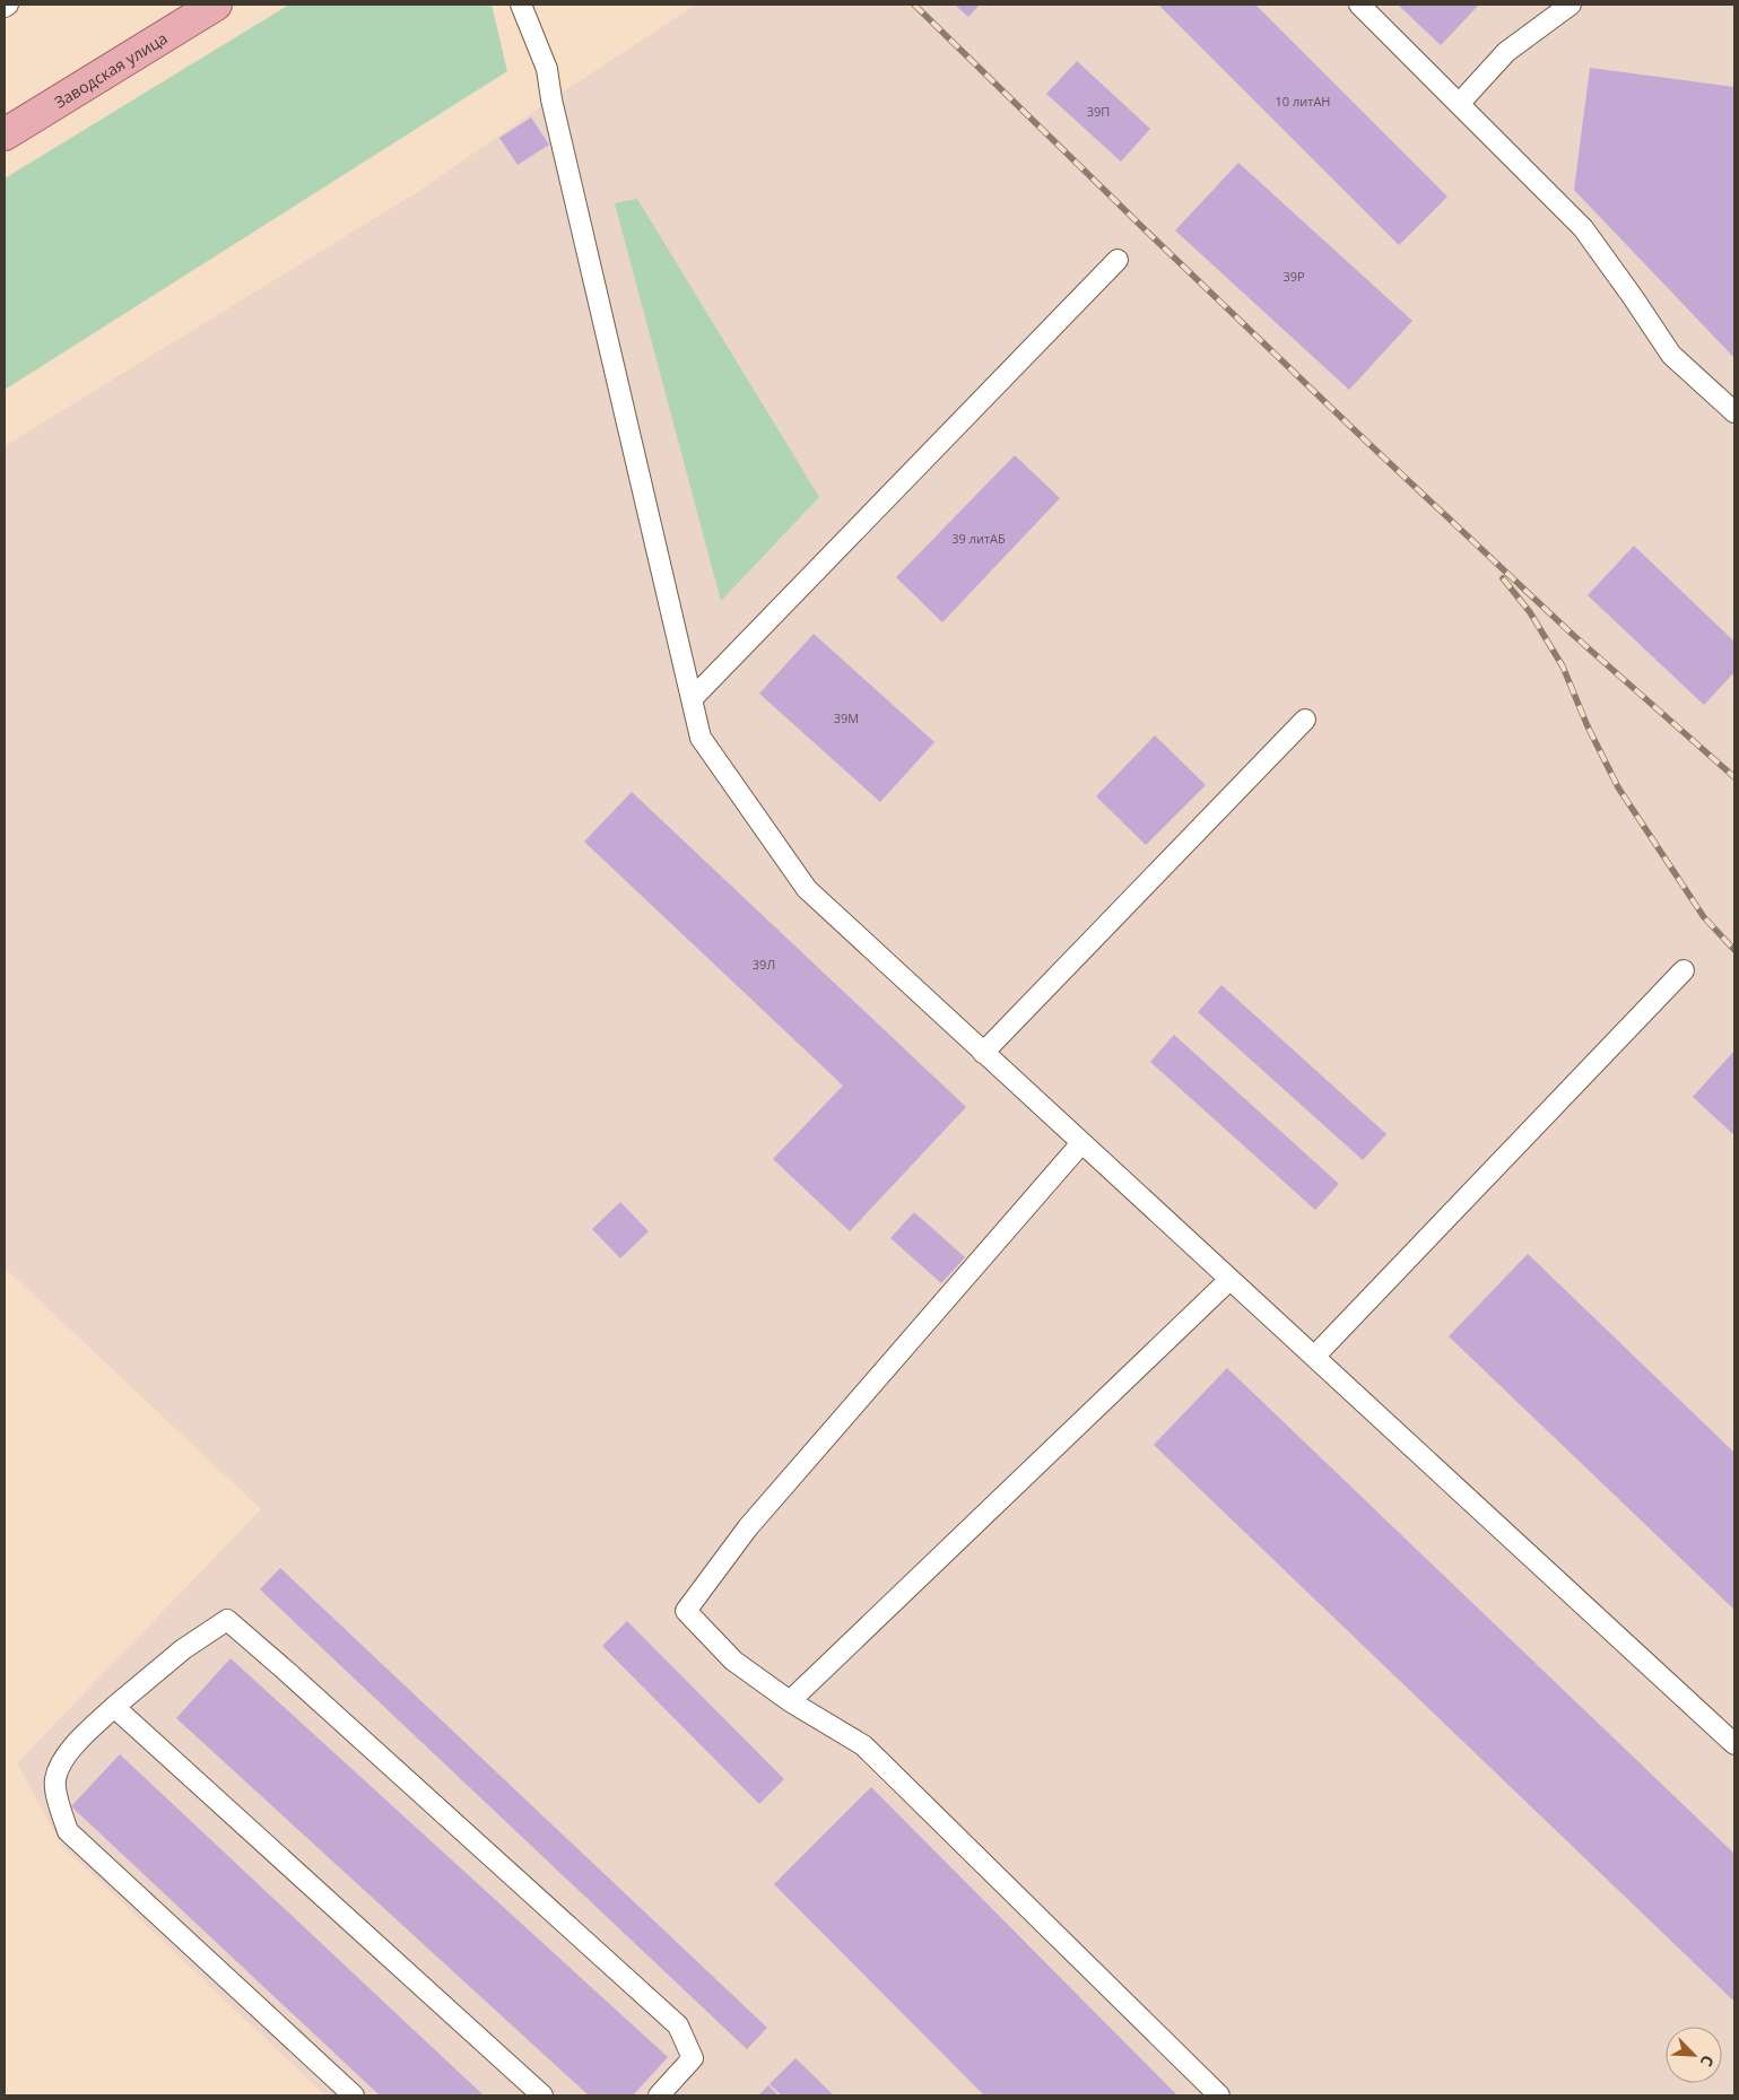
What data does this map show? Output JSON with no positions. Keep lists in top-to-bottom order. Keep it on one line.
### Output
{"streets":{"main road":["Заводская улица"]},"house_numbers":["10 литАН","39П","39Р","39 литАБ","39М","39Л"],"north":"bottom right"}
